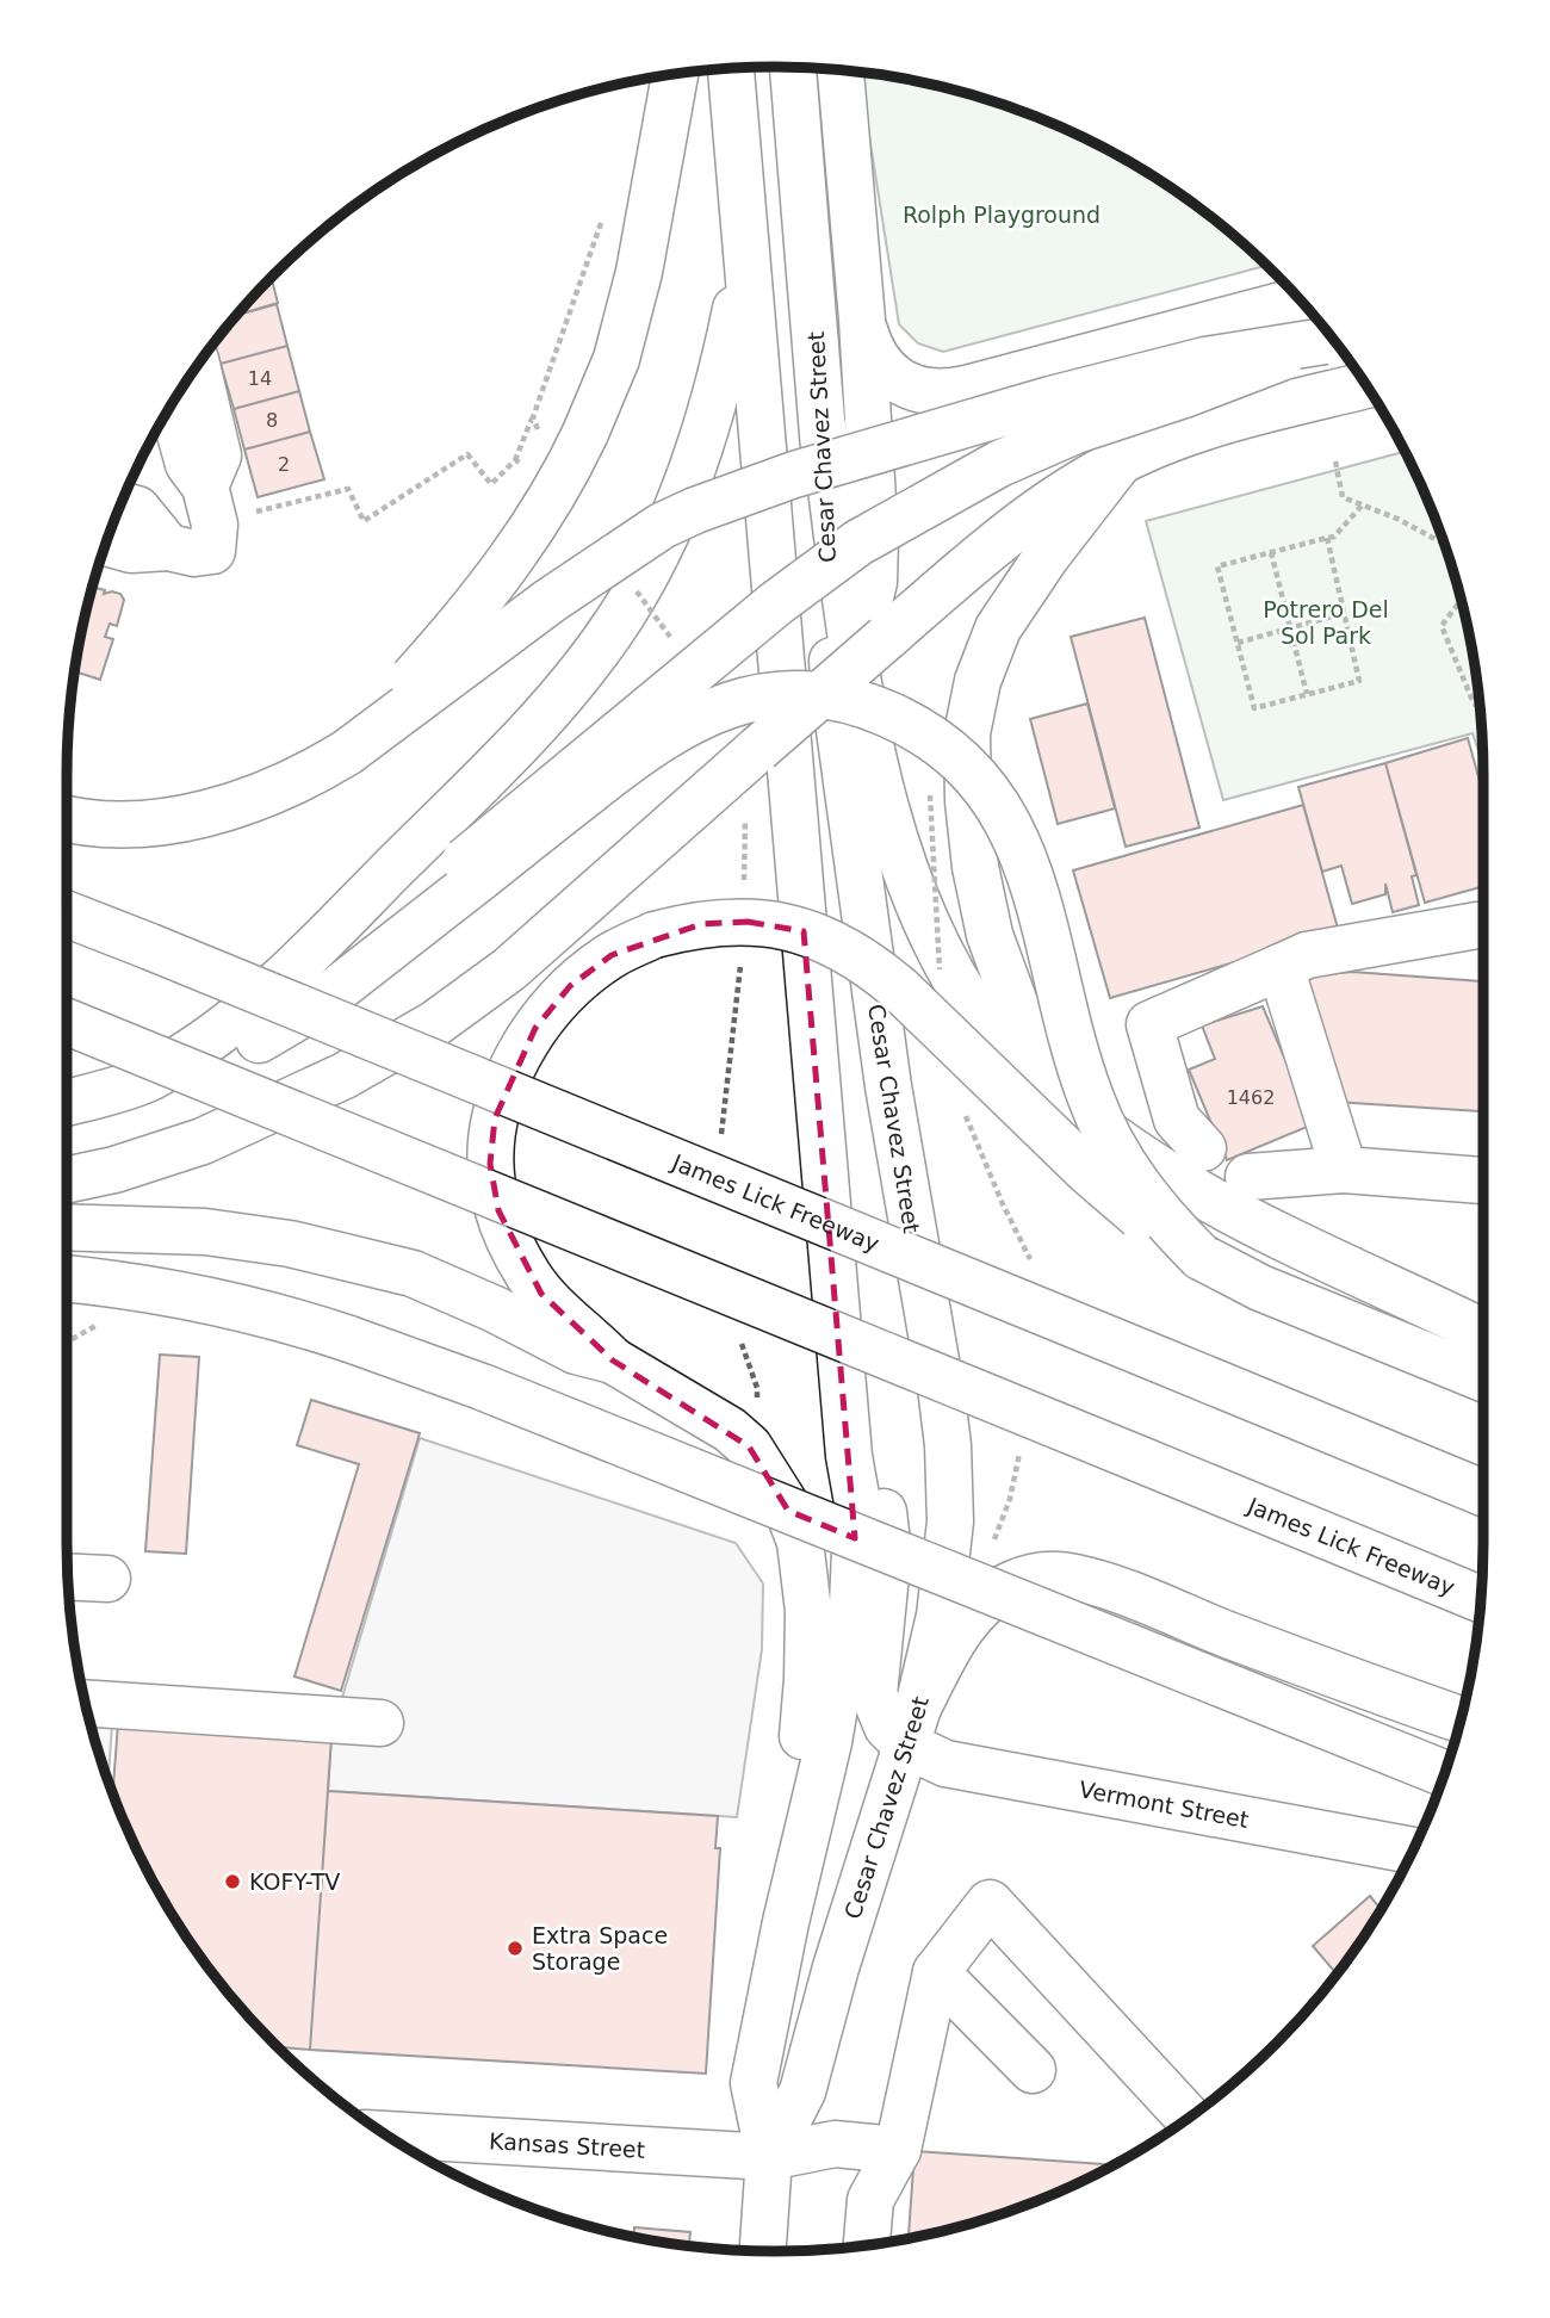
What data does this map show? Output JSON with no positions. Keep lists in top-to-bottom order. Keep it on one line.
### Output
{"streets":{"main road":["Cesar Chavez Street","James Lick Freeway","Vermont Street","Kansas Street"]},"crossings":[["Cesar Chavez Street","Vermont Street"],["Cesar Chavez Street","Kansas Street"]],"parks":["Rolph Playground","Potrero Del Sol Park"],"places":["KOFY-TV","Extra Space Storage"],"house_numbers":["14","8","2","1462"]}
